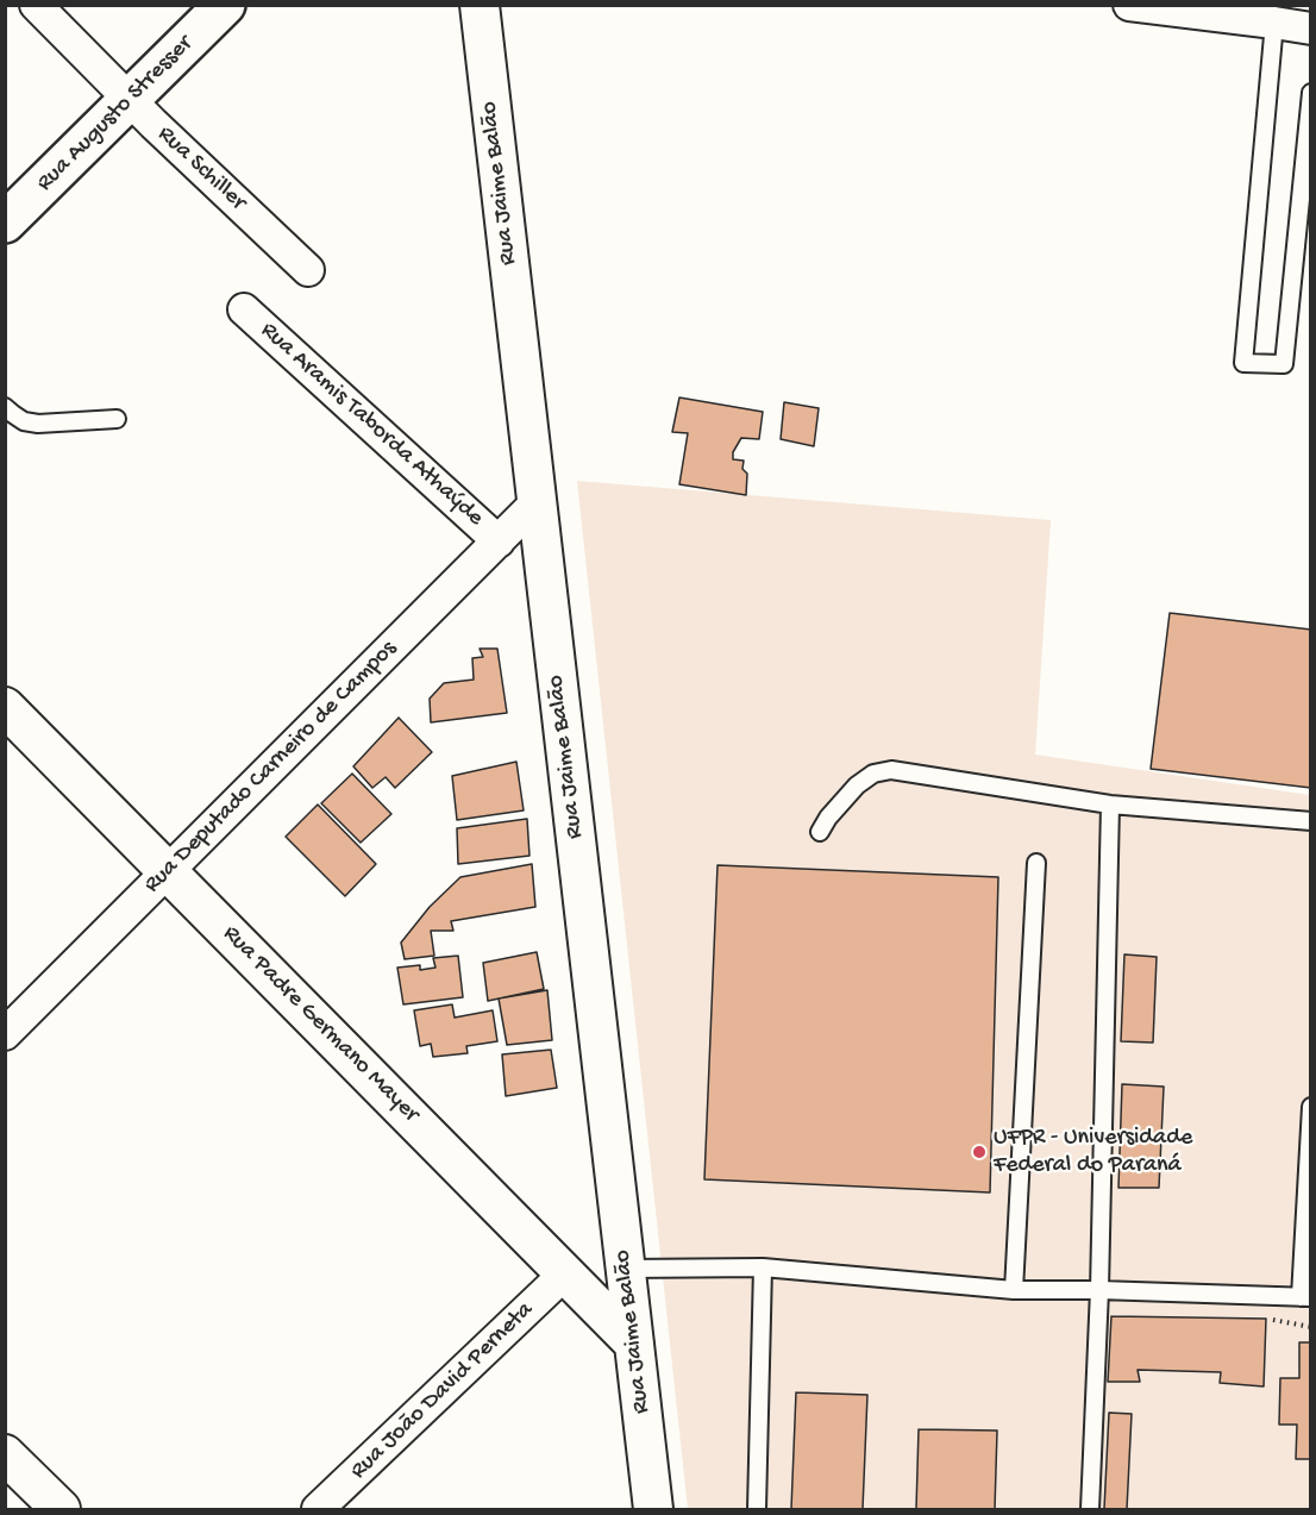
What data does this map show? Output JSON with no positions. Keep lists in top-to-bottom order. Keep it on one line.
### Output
{"streets":{"main road":["Rua Augusto Stresser"],"street":["Rua Schiller","Rua Jaime Balão","Rua Aramis Taborda Athaýde","Rua Deputado Carneiro de Campos","Rua Padre Germano Mayer","Rua João David Perneta"]},"crossings":[["Rua Augusto Stresser","Rua Schiller"],["Rua Jaime Balão","Rua Deputado Carneiro de Campos"],["Rua Jaime Balão","Rua Padre Germano Mayer"],["Rua Aramis Taborda Athaýde","Rua Deputado Carneiro de Campos"],["Rua Deputado Carneiro de Campos","Rua Padre Germano Mayer"],["Rua Padre Germano Mayer","Rua João David Perneta"]],"places":["UFPR - Universidade Federal do Paraná"]}
